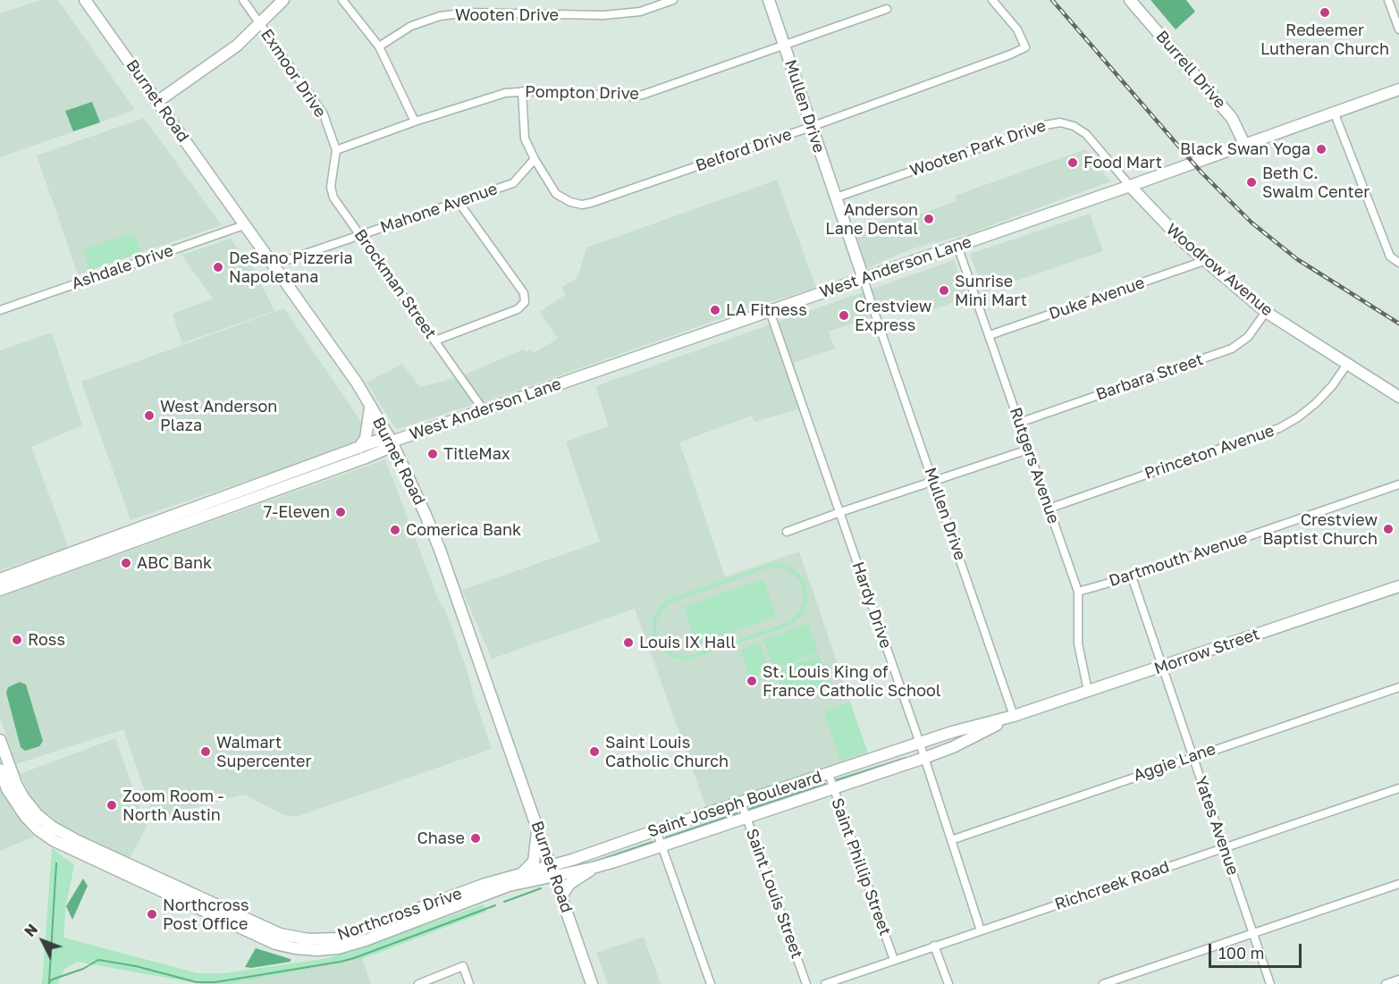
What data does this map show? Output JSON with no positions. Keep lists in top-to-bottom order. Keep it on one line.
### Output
{"streets":{"street":["Wooten Drive","Burrell Drive","Exmoor Drive","Pompton Drive","Burnet Road","Mullen Drive","Wooten Park Drive","Belford Drive","Mahone Avenue","Ashdale Drive","West Anderson Lane","Woodrow Avenue","Brockman Street","Duke Avenue","Barbara Street","Princeton Avenue","Rutgers Avenue","Dartmouth Avenue","Hardy Drive","Morrow Street","Aggie Lane","Saint Joseph Boulevard","Yates Avenue","Saint Phillip Street","Richcreek Road","Saint Louis Street","Northcross Drive"]},"crossings":[["Burrell Drive","West Anderson Lane"],["Exmoor Drive","Pompton Drive"],["Exmoor Drive","Brockman Street"],["Pompton Drive","Mullen Drive"],["Pompton Drive","Brockman Street"],["Burnet Road","Mahone Avenue"],["Burnet Road","Ashdale Drive"],["Burnet Road","West Anderson Lane"],["Burnet Road","Saint Joseph Boulevard"],["Burnet Road","Northcross Drive"],["Mullen Drive","Wooten Park Drive"],["Mullen Drive","Belford Drive"],["Mullen Drive","West Anderson Lane"],["Mullen Drive","Morrow Street"],["Wooten Park Drive","West Anderson Lane"],["Wooten Park Drive","Woodrow Avenue"],["Belford Drive","Mahone Avenue"],["Mahone Avenue","Brockman Street"],["West Anderson Lane","Woodrow Avenue"],["West Anderson Lane","Brockman Street"],["West Anderson Lane","Rutgers Avenue"],["West Anderson Lane","Hardy Drive"],["Woodrow Avenue","Duke Avenue"],["Woodrow Avenue","Barbara Street"],["Woodrow Avenue","Princeton Avenue"],["Duke Avenue","Rutgers Avenue"],["Barbara Street","Rutgers Avenue"],["Princeton Avenue","Rutgers Avenue"],["Rutgers Avenue","Dartmouth Avenue"],["Rutgers Avenue","Morrow Street"],["Dartmouth Avenue","Yates Avenue"],["Hardy Drive","Morrow Street"],["Hardy Drive","Aggie Lane"],["Hardy Drive","Saint Joseph Boulevard"],["Hardy Drive","Richcreek Road"],["Morrow Street","Saint Joseph Boulevard"],["Morrow Street","Yates Avenue"],["Aggie Lane","Yates Avenue"],["Saint Joseph Boulevard","Saint Phillip Street"],["Saint Joseph Boulevard","Saint Louis Street"],["Saint Joseph Boulevard","Northcross Drive"],["Yates Avenue","Richcreek Road"],["Saint Phillip Street","Richcreek Road"]],"places":["Redeemer Lutheran Church","Black Swan Yoga","Food Mart","Beth C. Swalm Center","Anderson Lane Dental","DeSano Pizzeria Napoletana","Sunrise Mini Mart","LA Fitness","Crestview Express","West Anderson Plaza","TitleMax","7-Eleven","Crestview Baptist Church","Comerica Bank","ABC Bank","Ross","Louis IX Hall","St. Louis King of France Catholic School","Walmart Supercenter","Saint Louis Catholic Church","Zoom Room - North Austin","Chase","Northcross Post Office"],"scale_bar":"100 m","north":"top left"}
